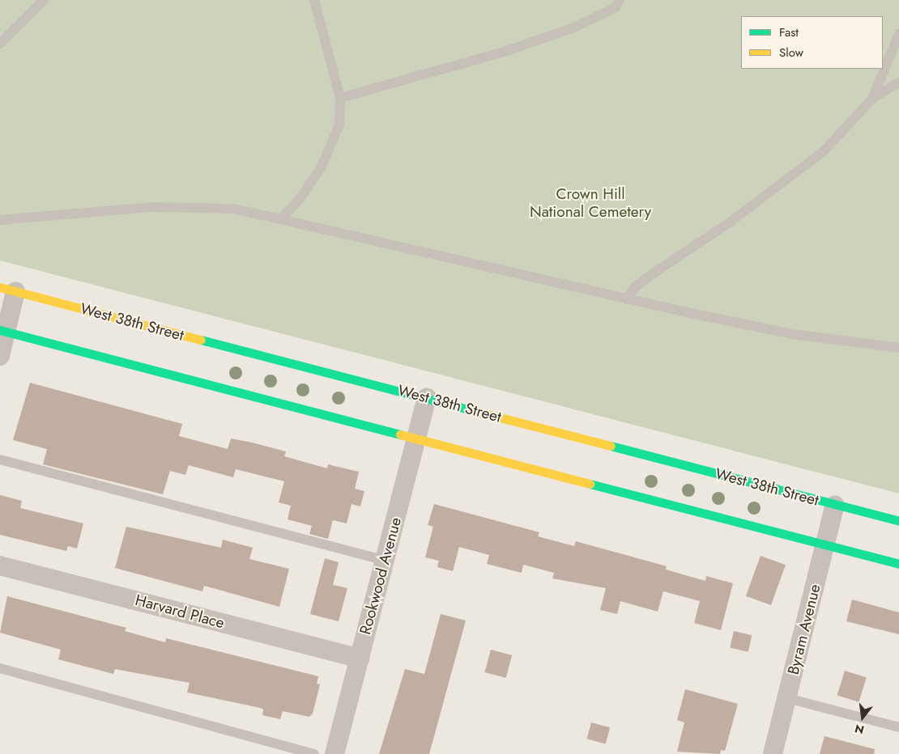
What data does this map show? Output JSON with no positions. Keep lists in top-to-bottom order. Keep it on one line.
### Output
{"streets":{"main road":["West 38th Street"],"street":["Rookwood Avenue","Harvard Place","Byram Avenue"]},"crossings":[["West 38th Street","Rookwood Avenue"],["West 38th Street","Byram Avenue"],["Rookwood Avenue","Harvard Place"]],"parks":["Crown Hill National Cemetery"],"legend":["Fast","Slow"],"north":"bottom"}
